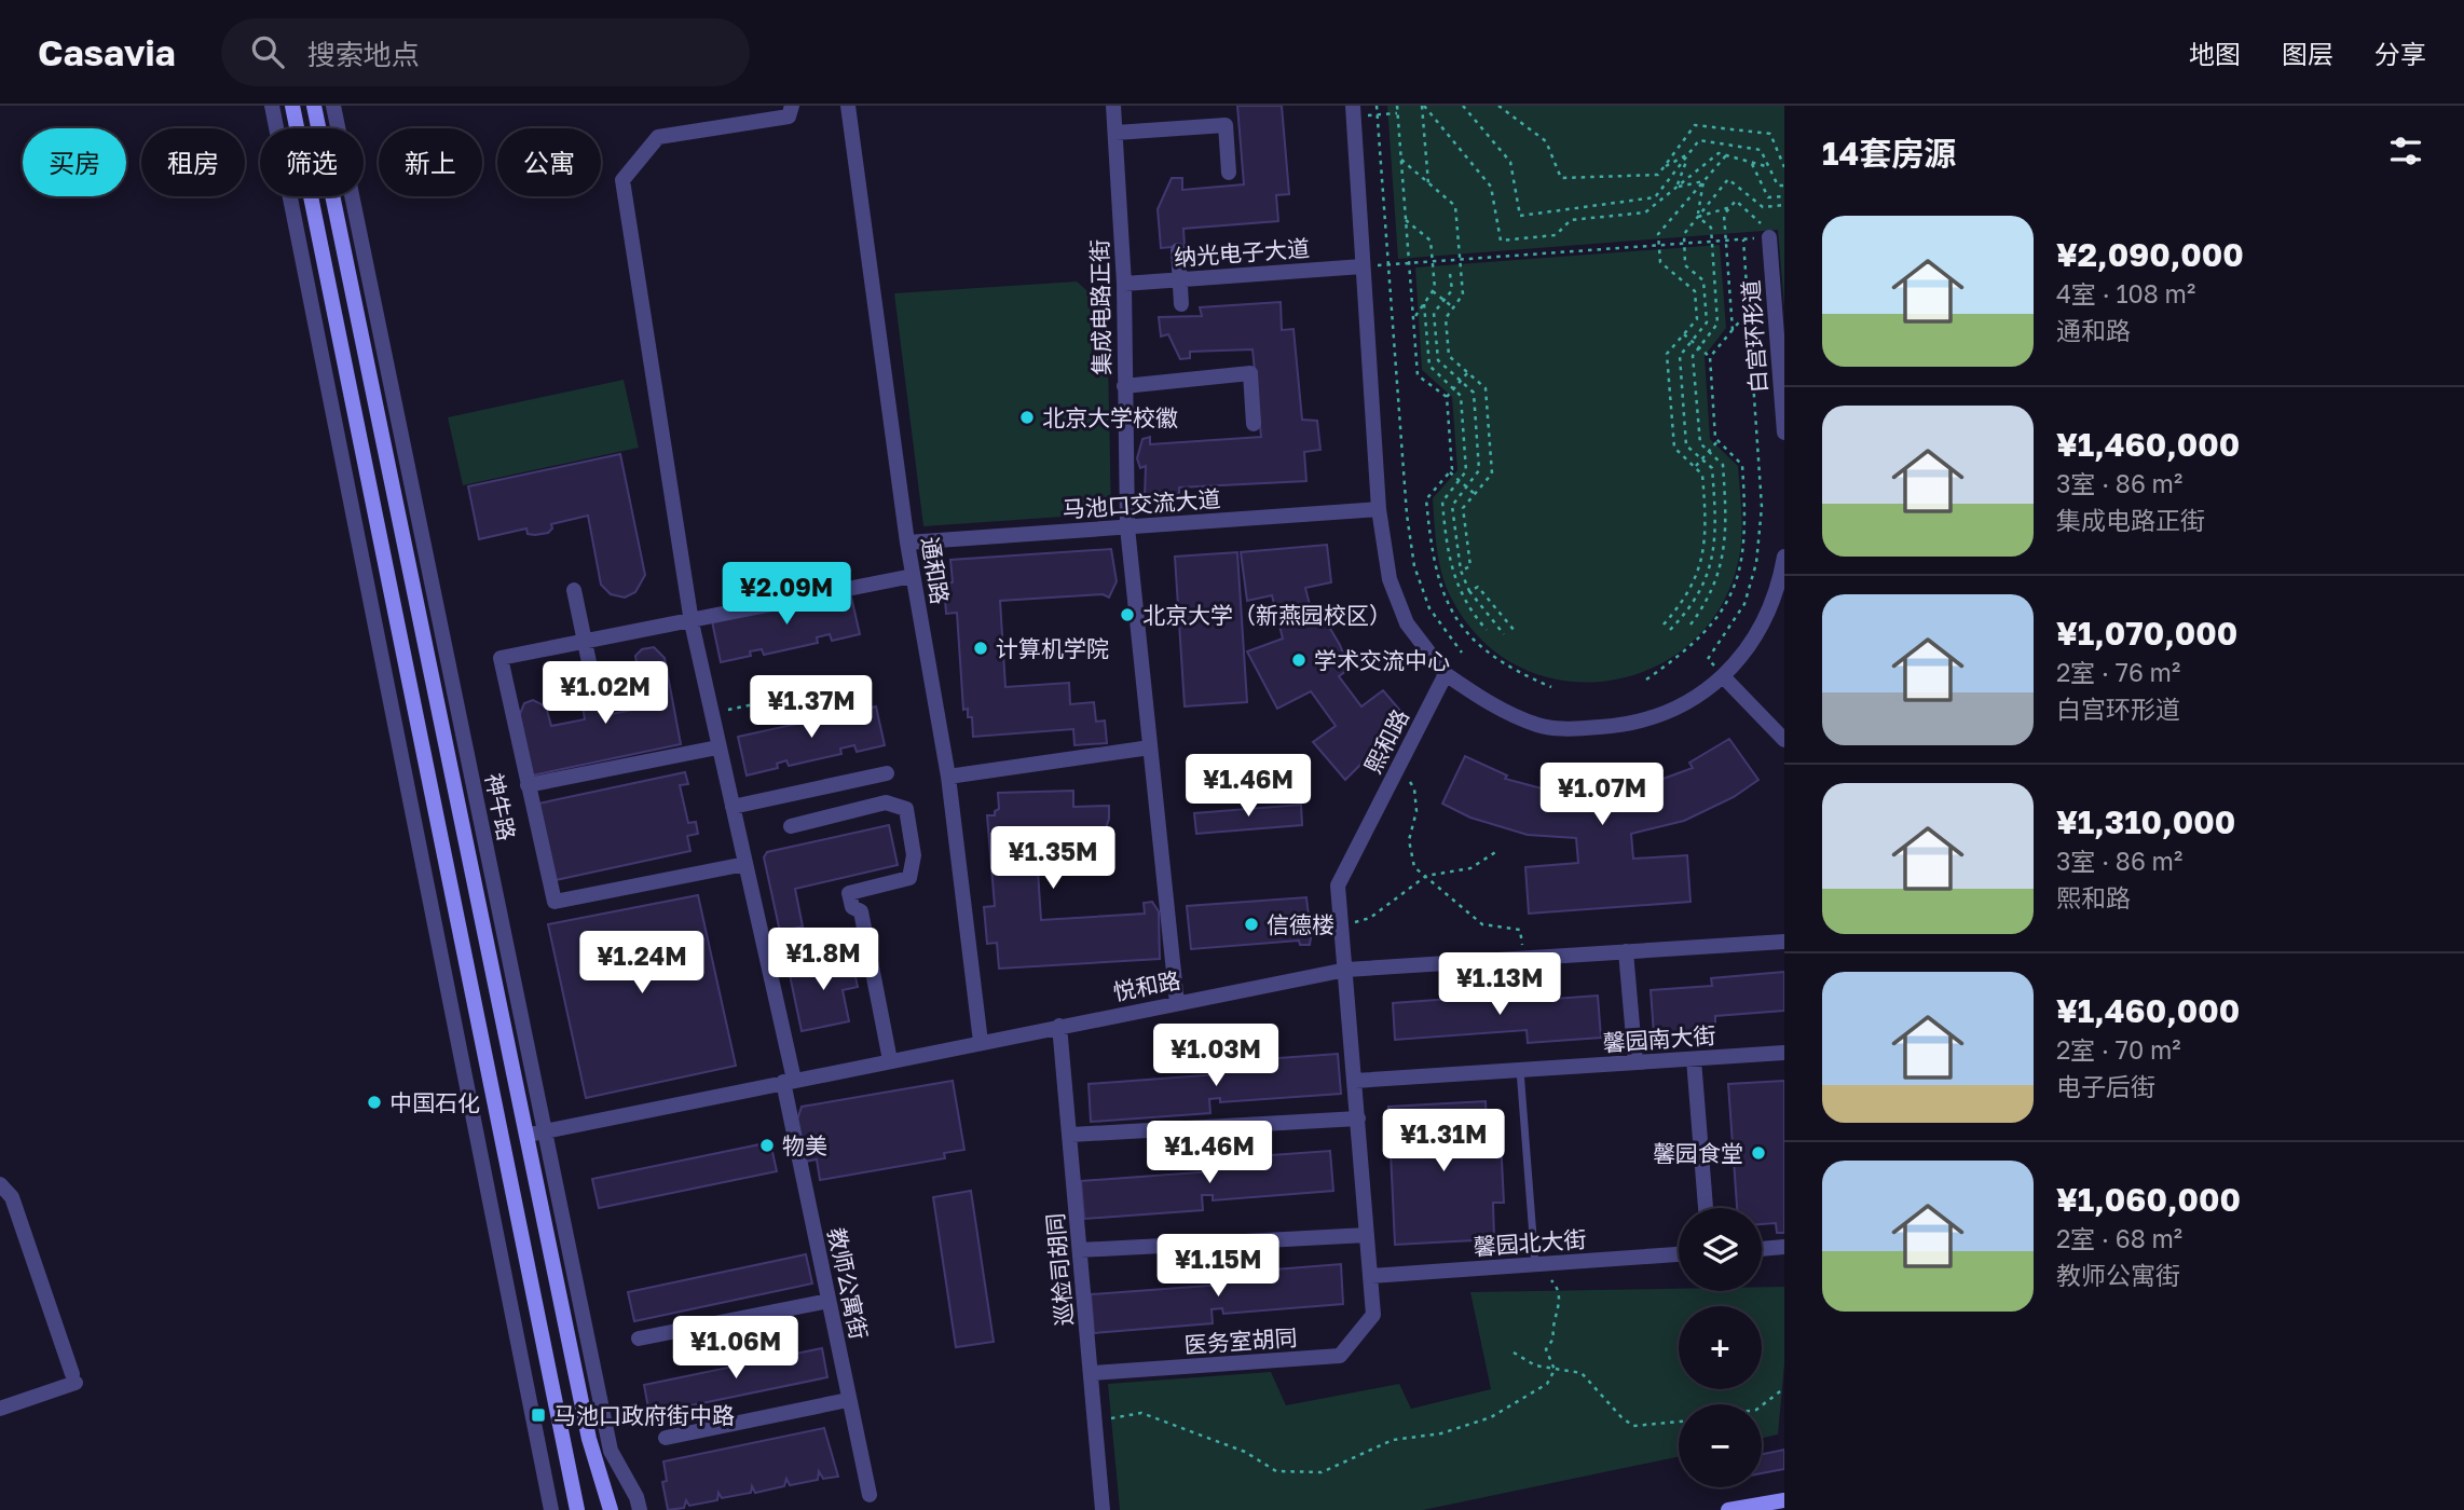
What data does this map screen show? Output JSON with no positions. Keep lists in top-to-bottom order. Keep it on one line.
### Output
{"streets":{"main road":["神牛路"],"street":["纳光电子大道","集成电路正街","白宫环形道","马池口交流大道","通和路","熙和路","悦和路","馨园南大街","馨园北大街","巡检司胡同","教师公寓街","医务室胡同"]},"crossings":[["纳光电子大道","集成电路正街"],["集成电路正街","马池口交流大道"],["集成电路正街","悦和路"],["马池口交流大道","通和路"],["通和路","悦和路"],["熙和路","悦和路"],["熙和路","馨园南大街"],["熙和路","馨园北大街"],["熙和路","医务室胡同"],["神牛路","悦和路"],["悦和路","巡检司胡同"],["悦和路","教师公寓街"],["巡检司胡同","医务室胡同"]],"places":{"other":["北京大学校徽","北京大学（新燕园校区）","计算机学院","学术交流中心","信德楼","中国石化","物美","馨园食堂"],"transit":["马池口政府街中路"]},"page":{"header":"Casavia","search":"搜索地点","nav":["地图","图层","分享"],"heading":"14套房源","chip":["买房","租房","筛选","新上","公寓"],"list":[{"name":"¥2,090,000","note":"4室 · 108 m² · 通和路"},{"name":"¥1,460,000","note":"3室 · 86 m² · 集成电路正街"},{"name":"¥1,070,000","note":"2室 · 76 m² · 白宫环形道"},{"name":"¥1,310,000","note":"3室 · 86 m² · 熙和路"},{"name":"¥1,460,000","note":"2室 · 70 m² · 电子后街"},{"name":"¥1,060,000","note":"2室 · 68 m² · 教师公寓街"}],"price":["¥2.09M","¥1.02M","¥1.37M","¥1.46M","¥1.07M","¥1.35M","¥1.8M","¥1.24M","¥1.13M","¥1.03M","¥1.31M","¥1.46M","¥1.15M","¥1.06M"],"map_buttons":["+","−"]}}
